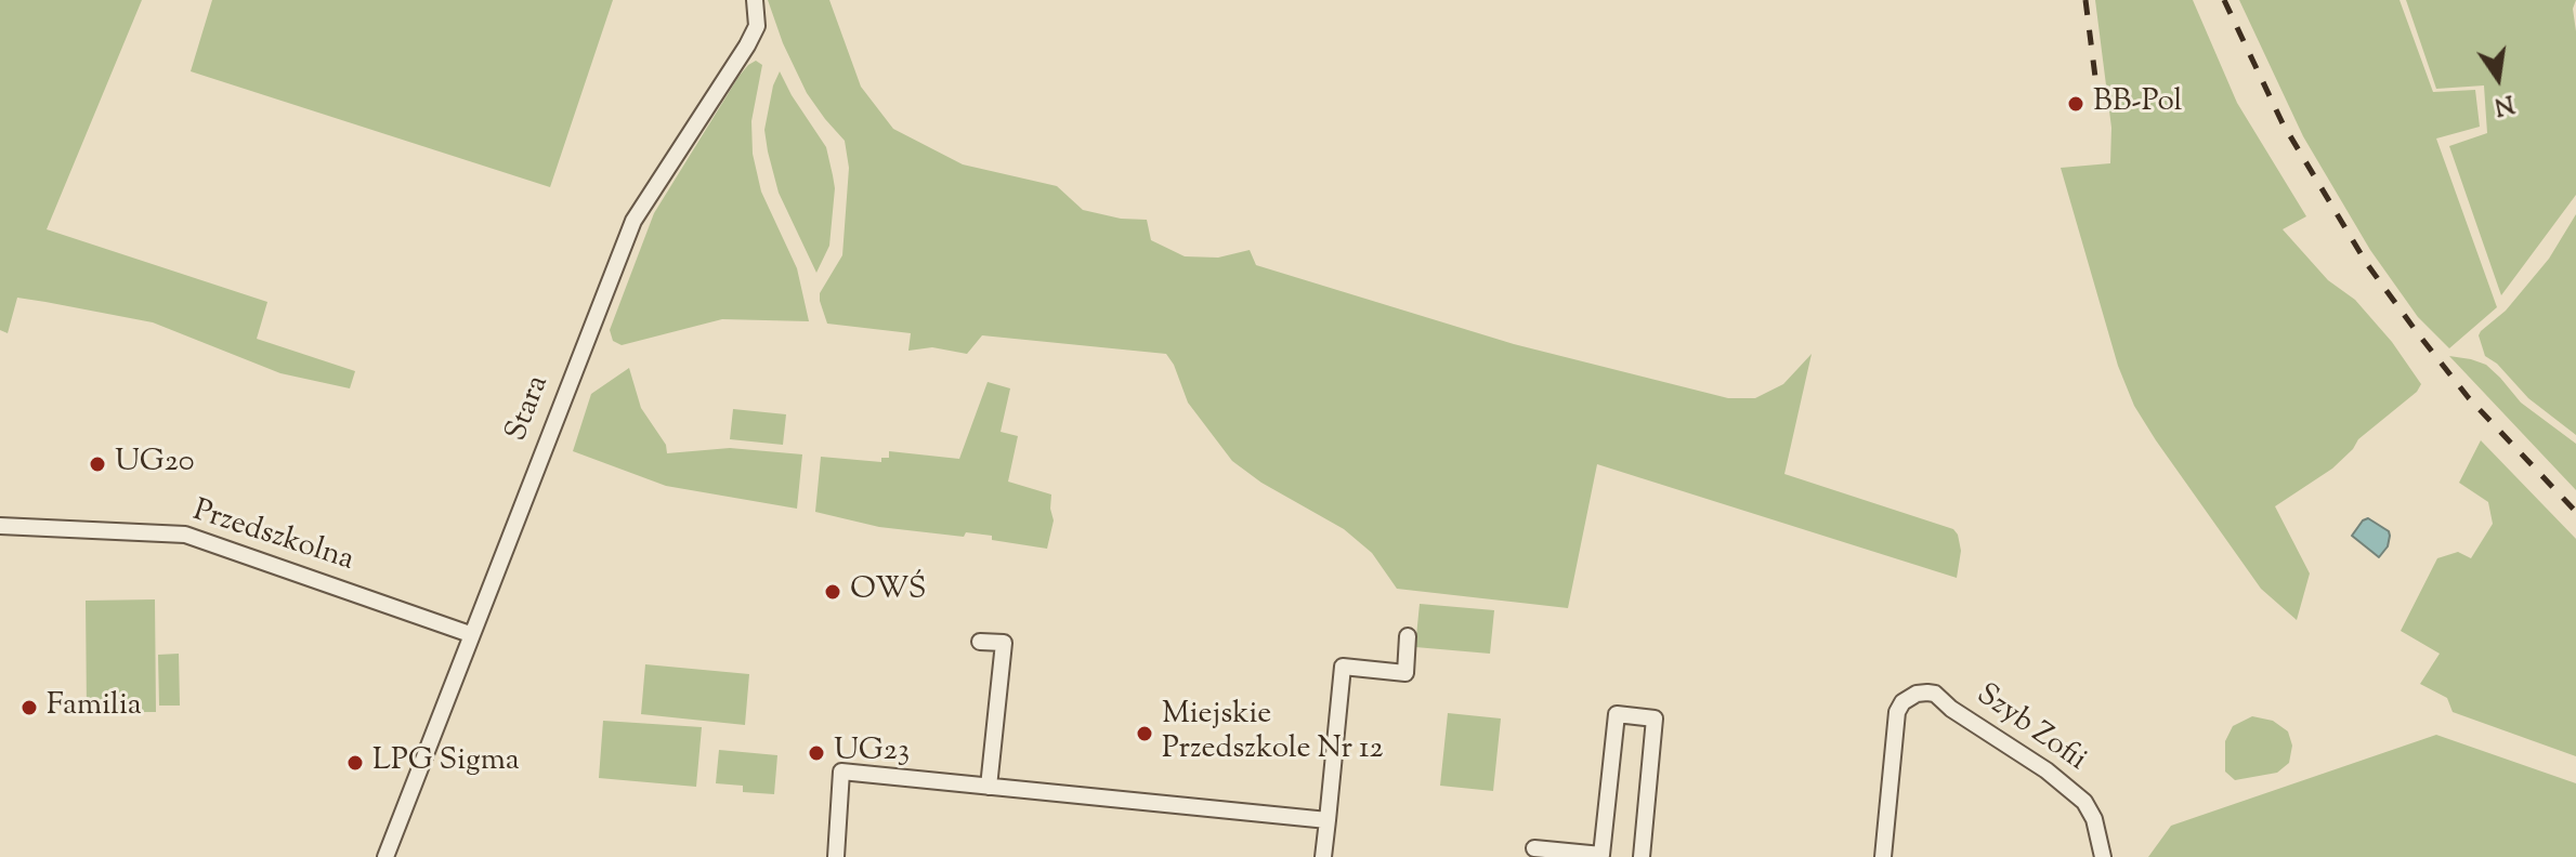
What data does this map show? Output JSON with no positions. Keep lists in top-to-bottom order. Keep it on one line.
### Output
{"streets":{"street":["Stara","Przedszkolna","Szyb Zofii"]},"crossings":[["Stara","Przedszkolna"]],"places":["BB-Pol","UG20","OWŚ","Familia","Miejskie Przedszkole Nr 12","UG23","LPG Sigma"],"north":"bottom"}
